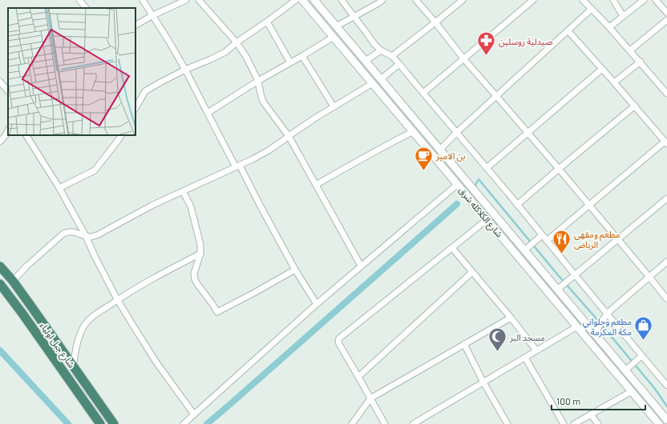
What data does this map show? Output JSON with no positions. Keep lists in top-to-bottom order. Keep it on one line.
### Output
{"streets":{"highway":["شارع جبل اولياء"],"street":["شارع الكلاكله شرق"]},"places":{"pharmacy":["صيدلية روسلين"],"cafe":["بن الامير"],"restaurant":["مطعم ومقهى الرباض"],"shop":["مطعم وحلواني مكة المكرمة"],"mosque":["مسجد البر"]},"scale_bar":"100 m"}
